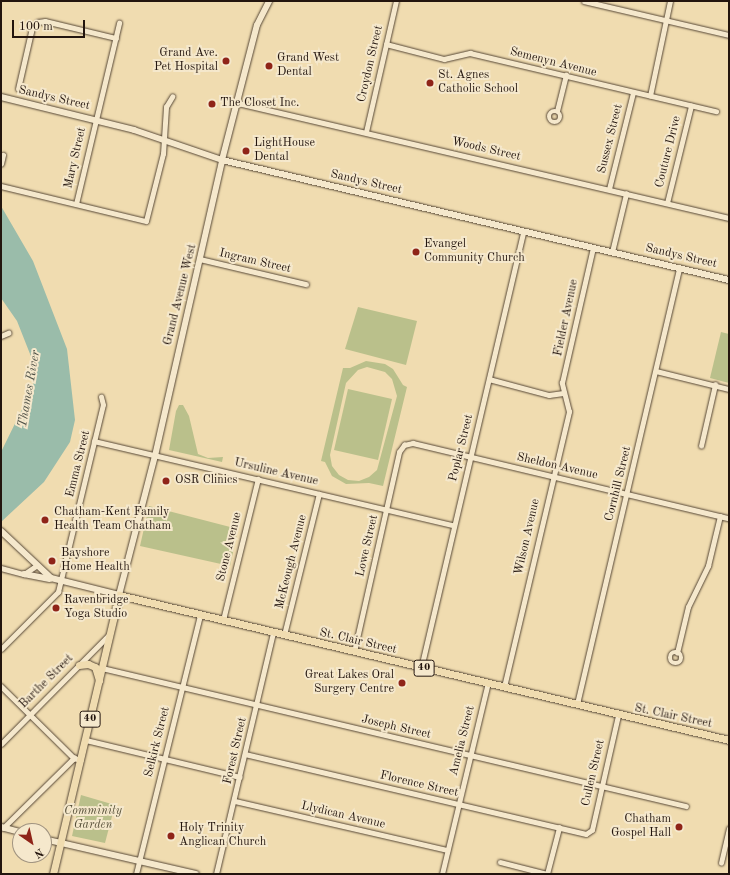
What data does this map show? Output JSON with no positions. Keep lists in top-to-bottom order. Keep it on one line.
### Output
{"streets":{"main road":["St. Clair Street","40"],"street":["Semenyn Avenue","Croydon Street","Sandys Street","Sussex Street","Woods Street","Couture Drive","Mary Street","Ingram Street","Grand Avenue West","Fielder Avenue","Poplar Street","Emma Street","Sheldon Avenue","Ursuline Avenue","Cornhill Street","Wilson Avenue","Lowe Street","Stone Avenue","McKeough Avenue","Barthe Street","Joseph Street","Amelia Street","Selkirk Street","Forest Street","Cullen Street","Florence Street","Llydican Avenue"]},"crossings":[["Semenyn Avenue","Croydon Street"],["Semenyn Avenue","Sussex Street"],["Semenyn Avenue","Couture Drive"],["Croydon Street","Woods Street"],["Sandys Street","Mary Street"],["Sandys Street","Grand Avenue West"],["Sandys Street","Fielder Avenue"],["Sandys Street","Poplar Street"],["Sandys Street","Cornhill Street"],["Sussex Street","Woods Street"],["Woods Street","Couture Drive"],["Woods Street","Grand Avenue West"],["Ingram Street","Grand Avenue West"],["Grand Avenue West","Ursuline Avenue"],["Grand Avenue West","St. Clair Street"],["Grand Avenue West","40"],["Fielder Avenue","Wilson Avenue"],["Poplar Street","Sheldon Avenue"],["Poplar Street","Ursuline Avenue"],["Poplar Street","St. Clair Street"],["Emma Street","Ursuline Avenue"],["Emma Street","St. Clair Street"],["Sheldon Avenue","Cornhill Street"],["Sheldon Avenue","Wilson Avenue"],["Sheldon Avenue","Lowe Street"],["Ursuline Avenue","Lowe Street"],["Ursuline Avenue","Stone Avenue"],["Ursuline Avenue","McKeough Avenue"],["Cornhill Street","St. Clair Street"],["Wilson Avenue","St. Clair Street"],["Lowe Street","St. Clair Street"],["Stone Avenue","St. Clair Street"],["McKeough Avenue","St. Clair Street"],["St. Clair Street","40"],["St. Clair Street","Amelia Street"],["St. Clair Street","Selkirk Street"],["St. Clair Street","Forest Street"],["St. Clair Street","Cullen Street"],["40","Barthe Street"],["40","Joseph Street"],["Joseph Street","Amelia Street"],["Joseph Street","Selkirk Street"],["Joseph Street","Forest Street"],["Joseph Street","Cullen Street"],["Amelia Street","Florence Street"],["Amelia Street","Llydican Avenue"],["Forest Street","Florence Street"],["Forest Street","Llydican Avenue"],["Cullen Street","Florence Street"]],"water":["Thames River"],"parks":["Comminity Garden"],"places":["Grand Ave. Pet Hospital","Grand West Dental","St. Agnes Catholic School","The Closet Inc.","LightHouse Dental","Evangel Community Church","OSR Clinics","Chatham-Kent Family Health Team Chatham","Bayshore Home Health","Ravenbridge Yoga Studio","Great Lakes Oral Surgery Centre","Chatham Gospel Hall","Holy Trinity Anglican Church"],"scale_bar":"100 m","north":"bottom right"}
